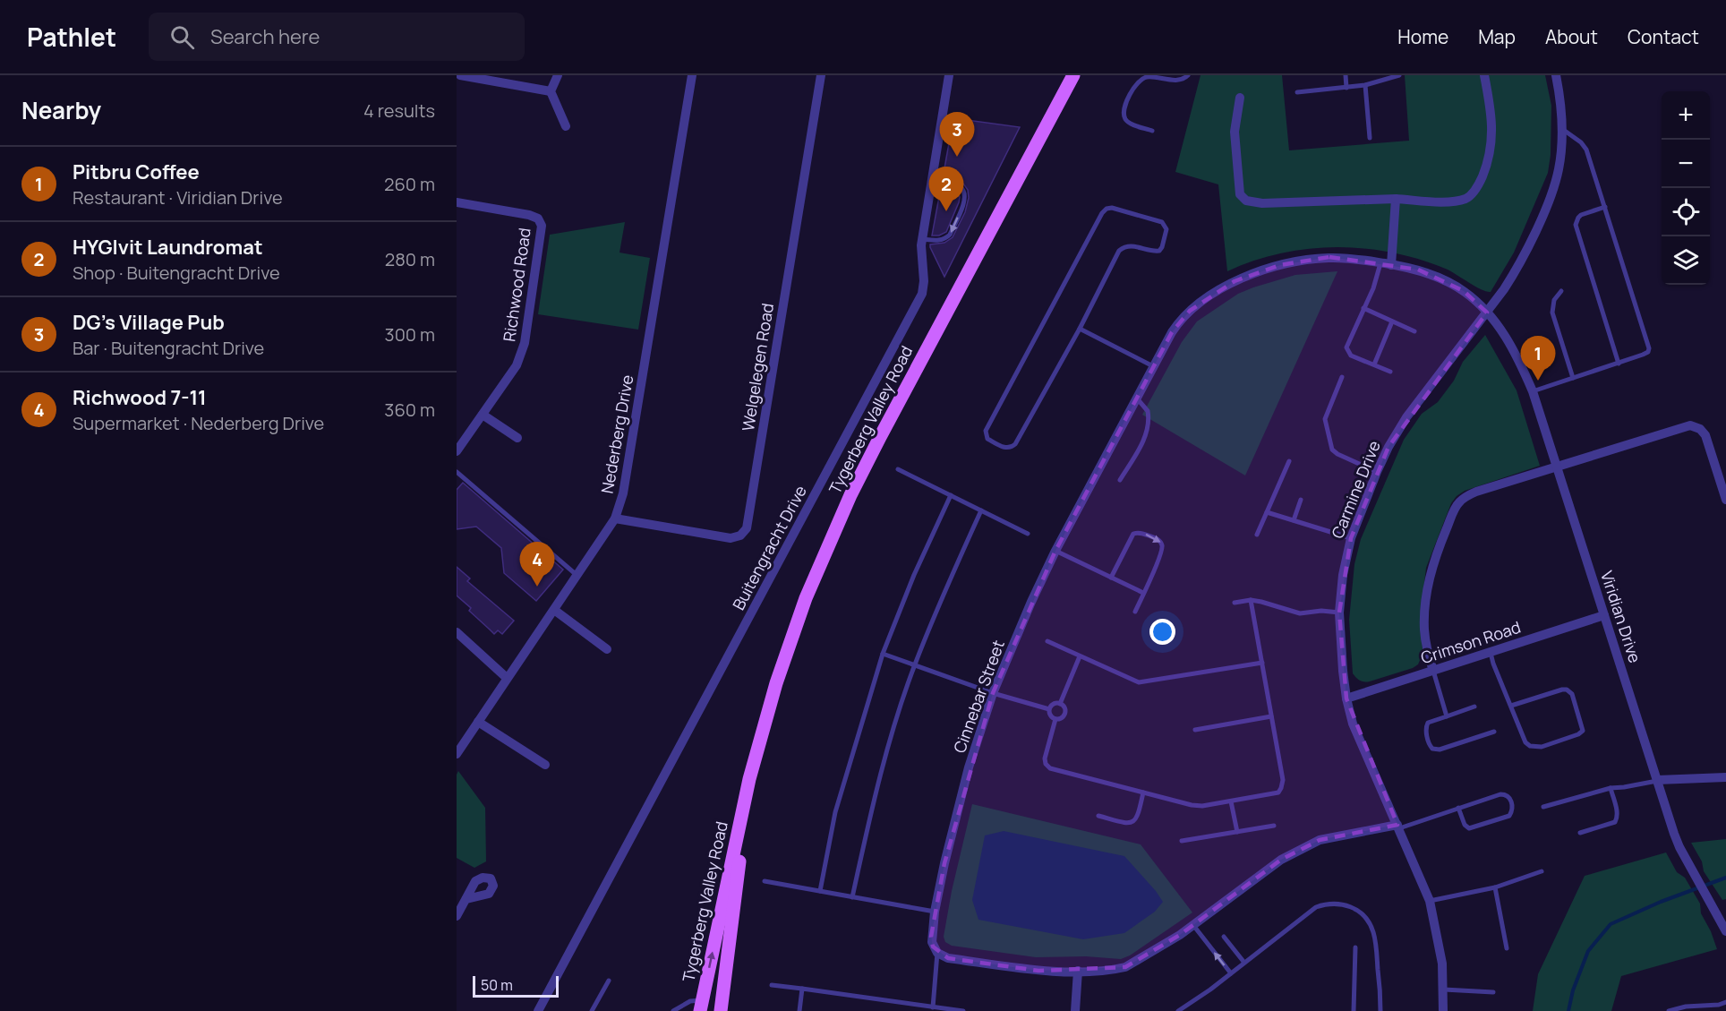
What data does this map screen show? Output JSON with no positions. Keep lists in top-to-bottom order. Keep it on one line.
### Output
{"streets":{"main road":["Tygerberg Valley Road"],"street":["Richwood Road","Welgelegen Road","Nederberg Drive","Carmine Drive","Buitengracht Drive","Viridian Drive","Crimson Road","Cinnebar Street"]},"crossings":[["Welgelegen Road","Nederberg Drive"],["Carmine Drive","Viridian Drive"],["Carmine Drive","Crimson Road"],["Carmine Drive","Cinnebar Street"],["Viridian Drive","Crimson Road"],["Viridian Drive","Cinnebar Street"]],"scale_bar":"50 m","page":{"header":"Pathlet","search":"Search here","nav":["Home","Map","About","Contact"],"heading":["Nearby","4 results"],"map_buttons":["+","−"],"pins":["3","2","1","4"],"list":[{"mark":"1","name":"Pitbru Coffee","note":"Restaurant · Viridian Drive","value":"260 m"},{"mark":"2","name":"HYGIvit Laundromat","note":"Shop · Buitengracht Drive","value":"280 m"},{"mark":"3","name":"DG's Village Pub","note":"Bar · Buitengracht Drive","value":"300 m"},{"mark":"4","name":"Richwood 7-11","note":"Supermarket · Nederberg Drive","value":"360 m"}],"scale":"50 m"}}
